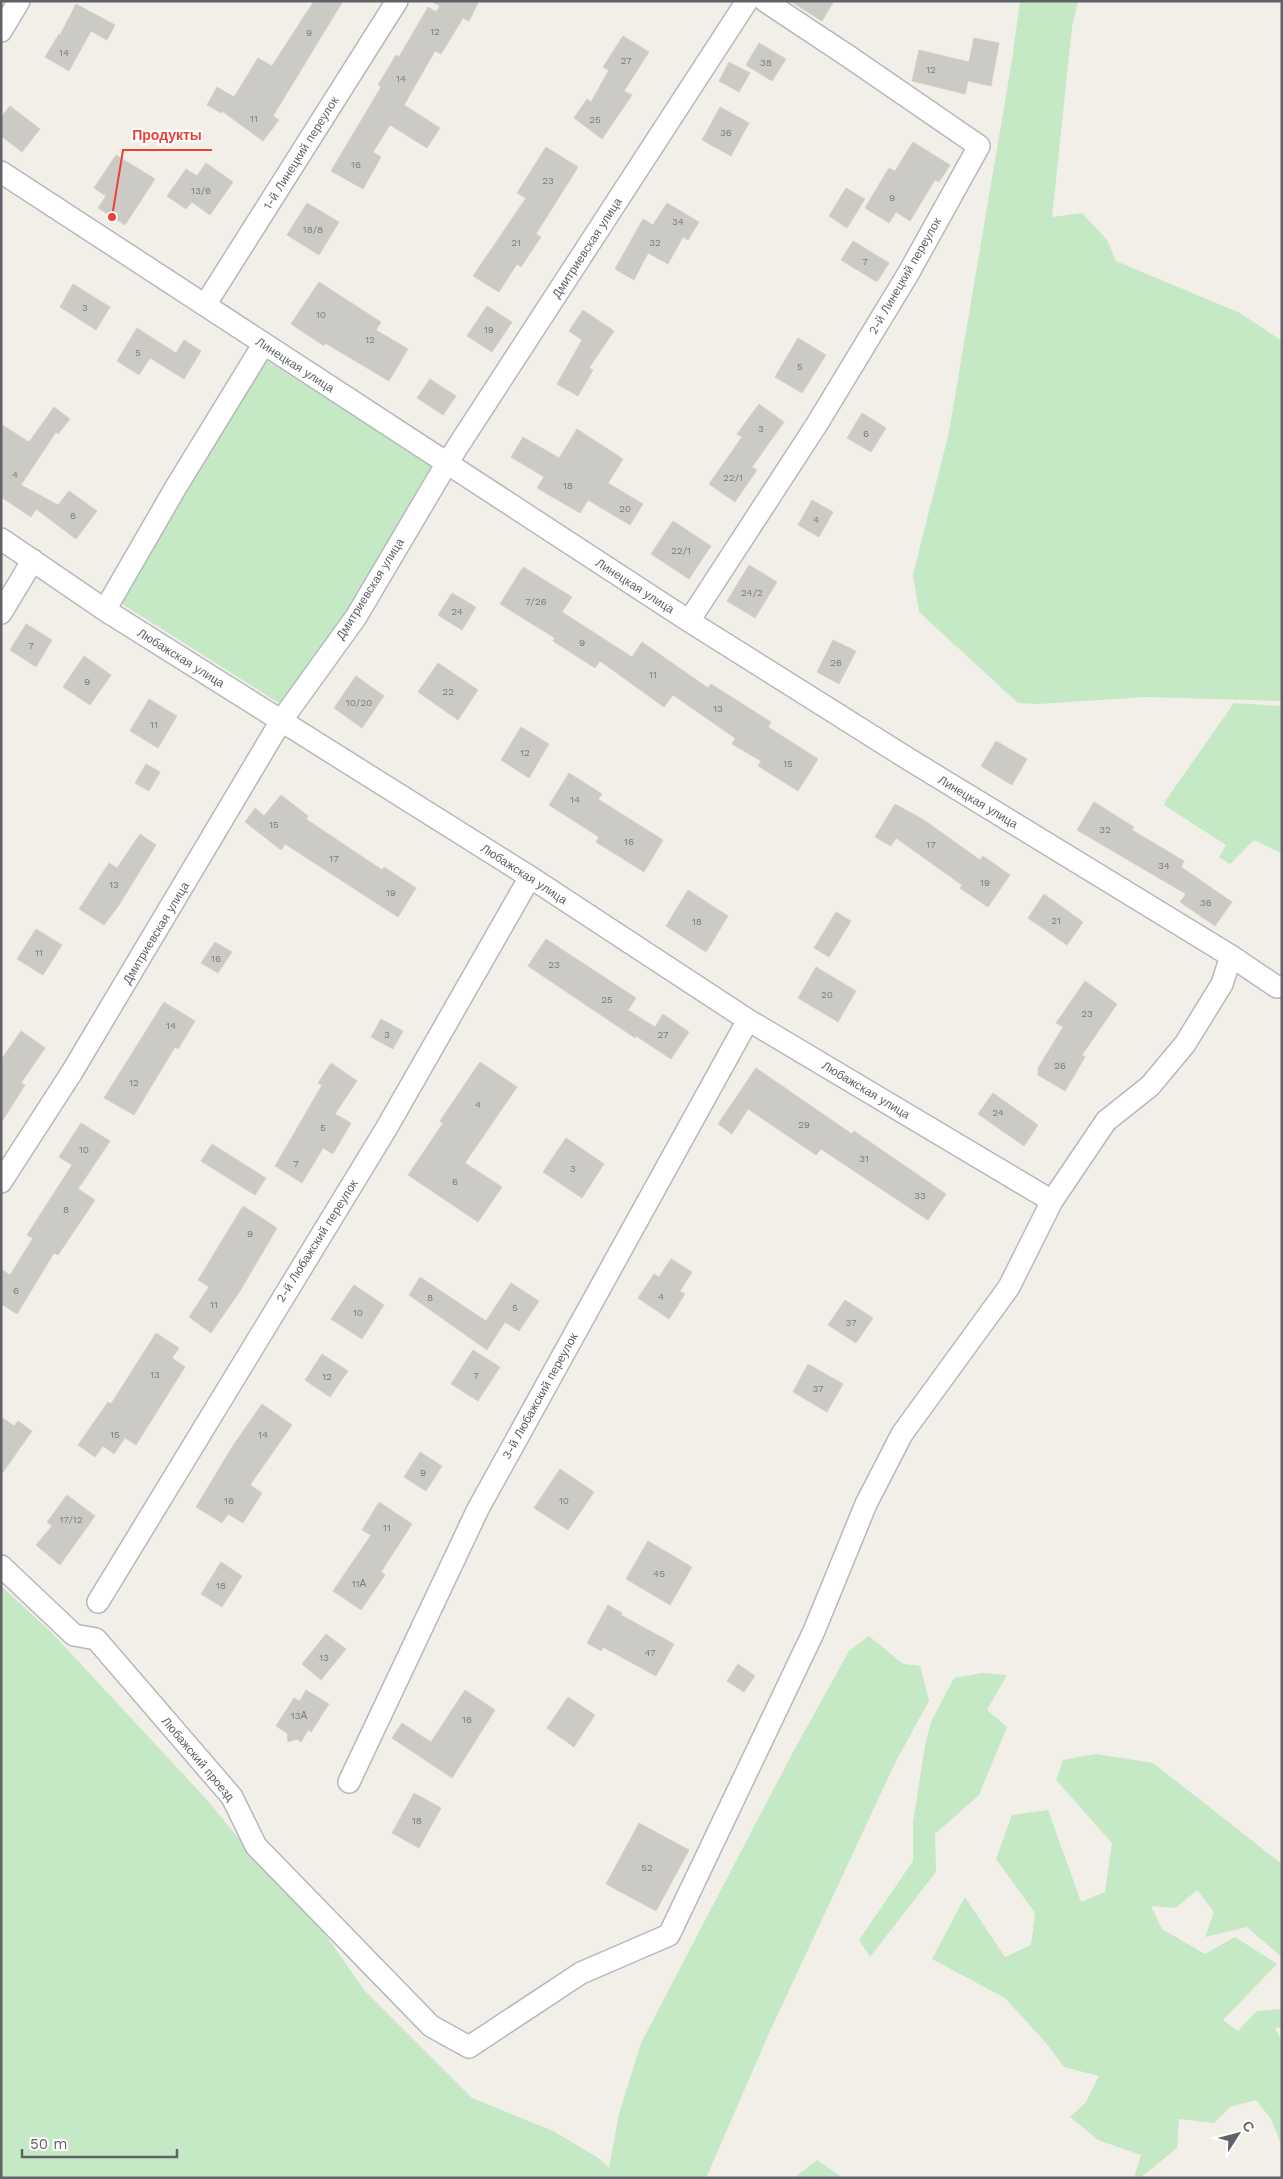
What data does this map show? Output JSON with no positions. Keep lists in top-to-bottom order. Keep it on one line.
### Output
{"streets":{"street":["1-й Линецкий переулок","Дмитриевская улица","2-й Линецкий переулок","Линецкая улица","Любажская улица","2-й Любажский переулок","3-й Любажский переулок","Любажский проезд"]},"crossings":[["1-й Линецкий переулок","Линецкая улица"],["Дмитриевская улица","Линецкая улица"],["Дмитриевская улица","Любажская улица"],["2-й Линецкий переулок","Линецкая улица"],["Любажская улица","2-й Любажский переулок"],["Любажская улица","3-й Любажский переулок"],["Любажская улица","Любажский проезд"]],"places":["Продукты"],"house_numbers":["12","9","14","27","38","12","14","11","25","36","16","23","13/6","9","34","18/8","21","32","7","3","10","19","12","5","5","3","6","4","22/1","18","20","6","4","22/1","24/2","7/26","24","9","7","26","11","9","22","10/20","13","11","12","15","14","15","32","16","17","17","34","19","13","19","36","21","18","11","16","23","20","25","23","14","3","27","26","12","4","24","29","5","10","31","7","3","6","33","8","9","6","4","8","11","5","10","37","13","7","12","37","15","14","9","16","10","17/12","11","45","11А","18","47","13","13А","16","18","52"],"scale_bar":"50 m","north":"top right"}
